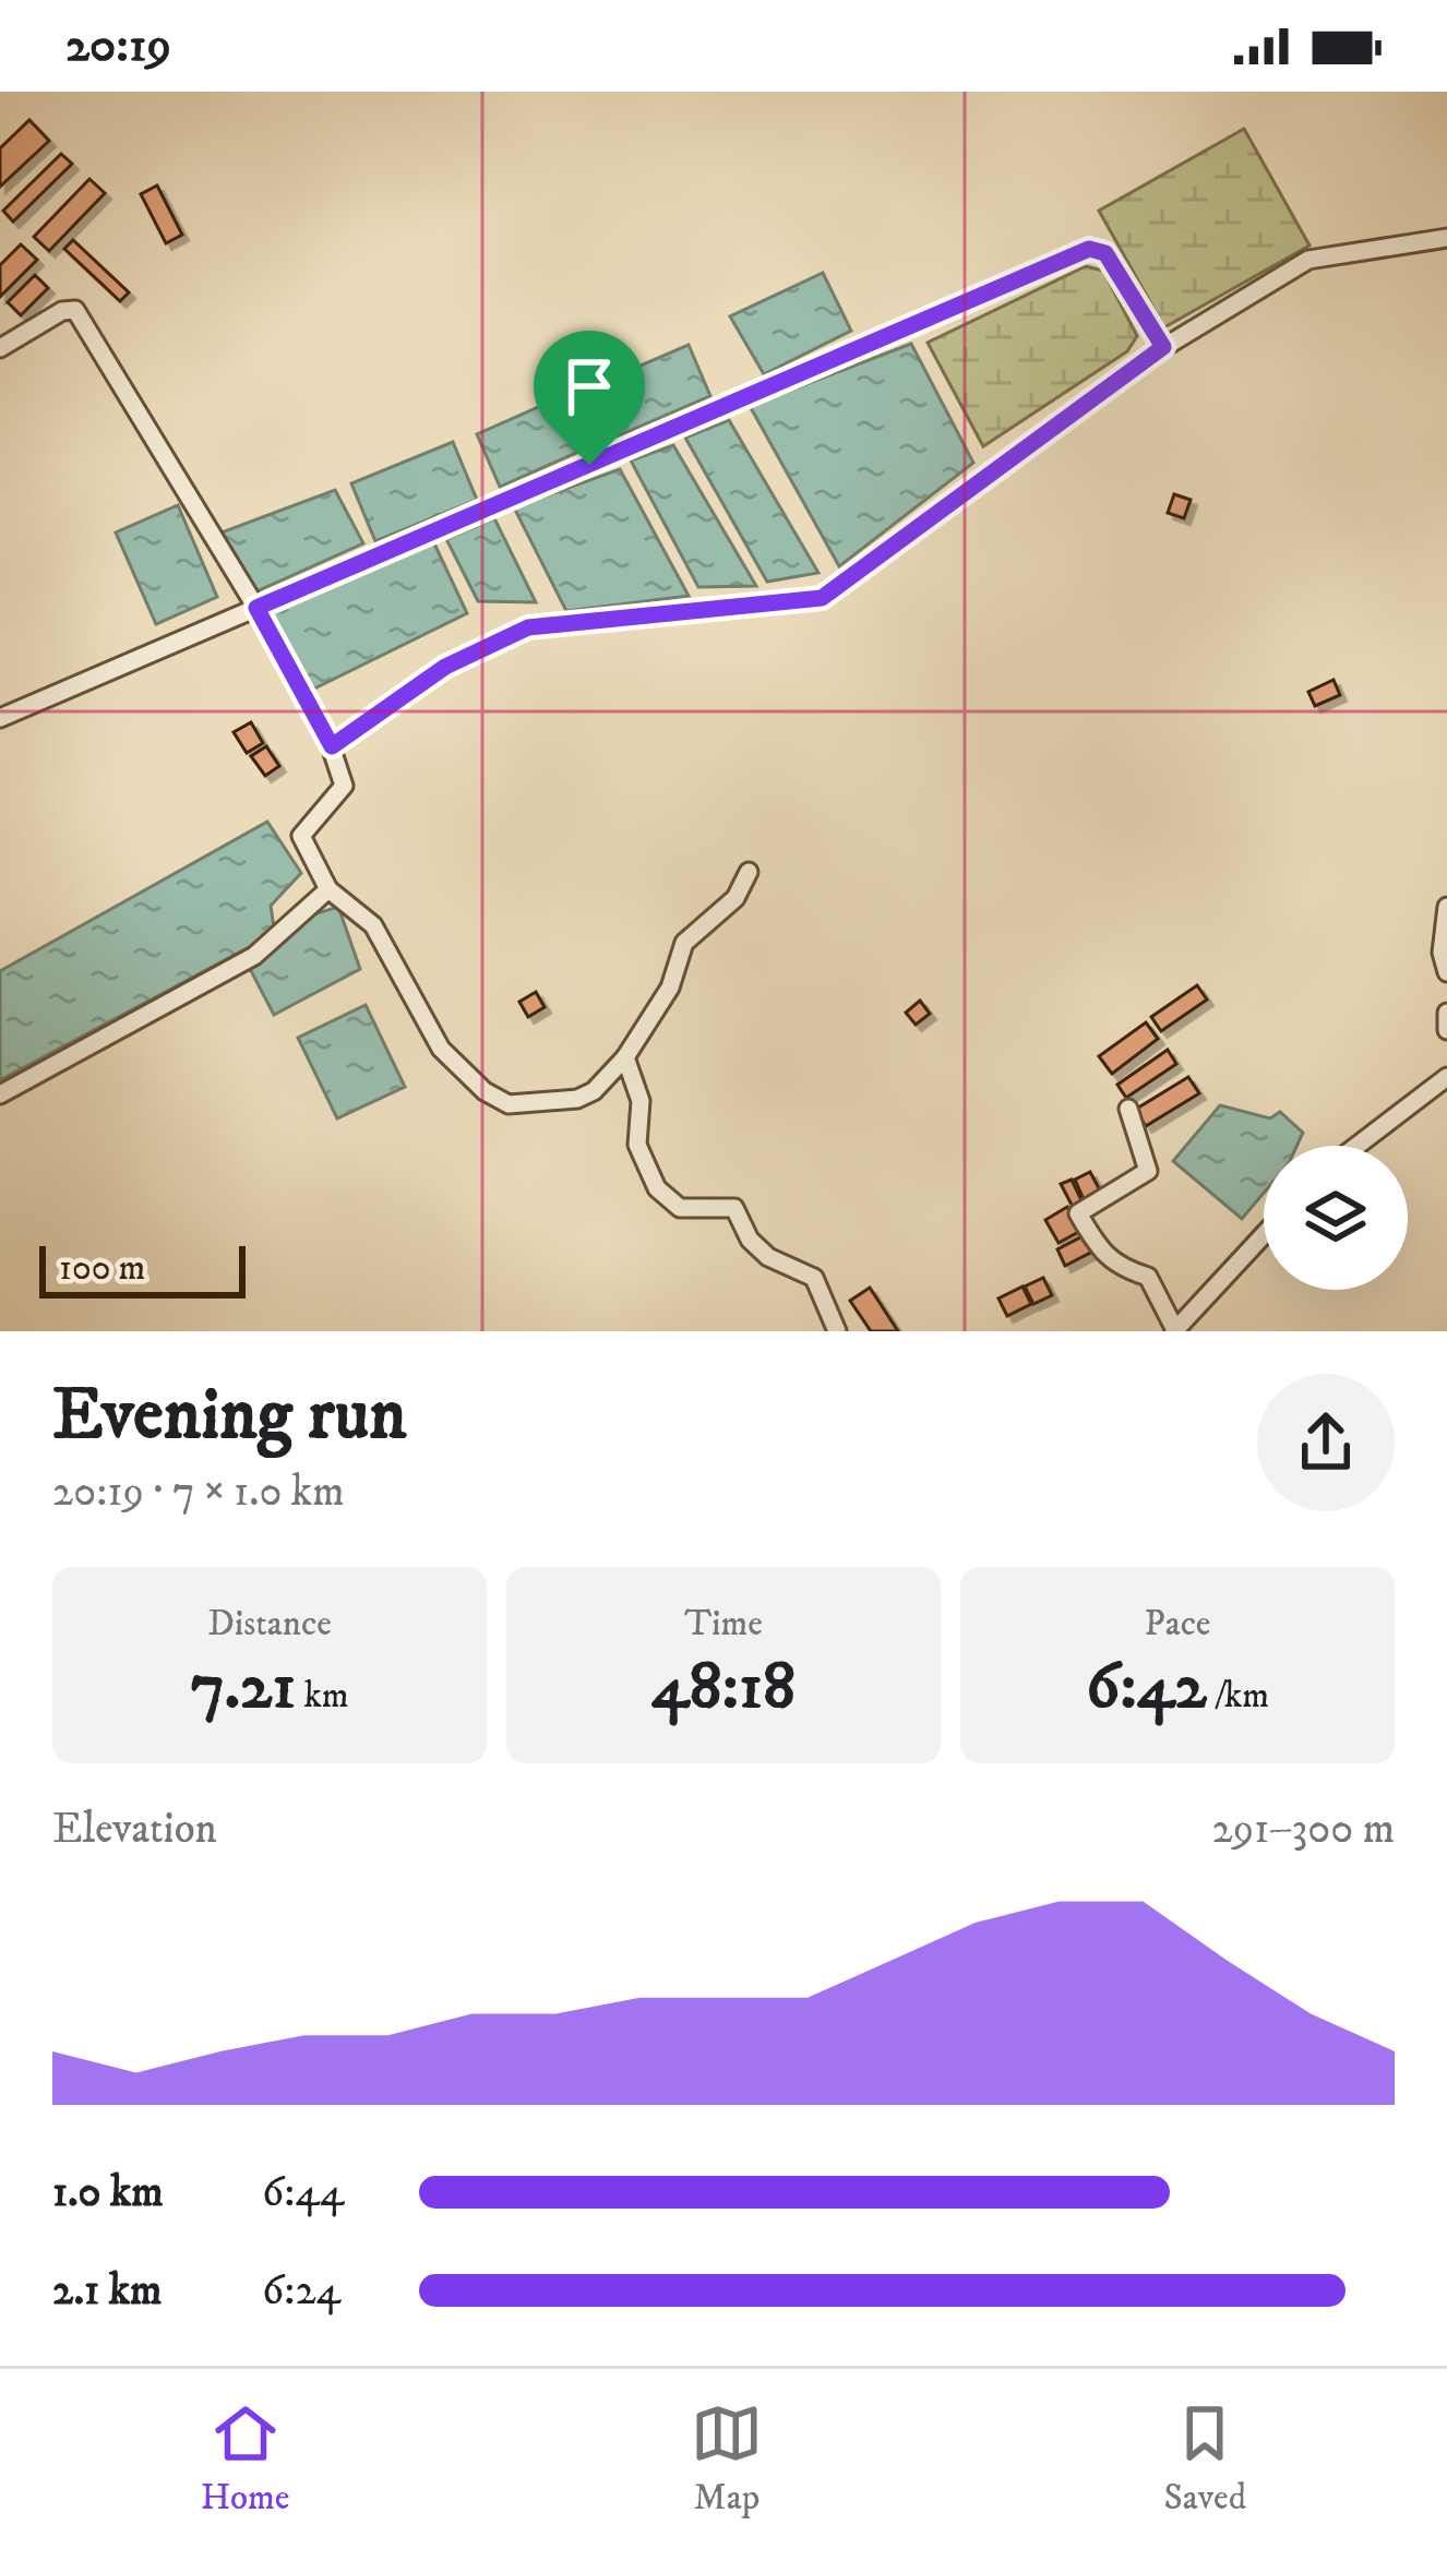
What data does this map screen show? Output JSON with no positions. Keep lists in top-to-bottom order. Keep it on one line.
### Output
{"scale_bar":"100 m","page":{"status":"20:19","scale":"100 m","heading":["Evening run","20:19 · 7 × 1.0 km"],"stats":[["Distance","7.21 km"],["Time","48:18"],["Pace","6:42 /km"]],"chart":["Elevation","291–300 m"],"list":[{"name":"1.0 km","note":"6:44"},{"name":"2.1 km","note":"6:24"}],"tabs":["Home","Map","Saved"]}}
